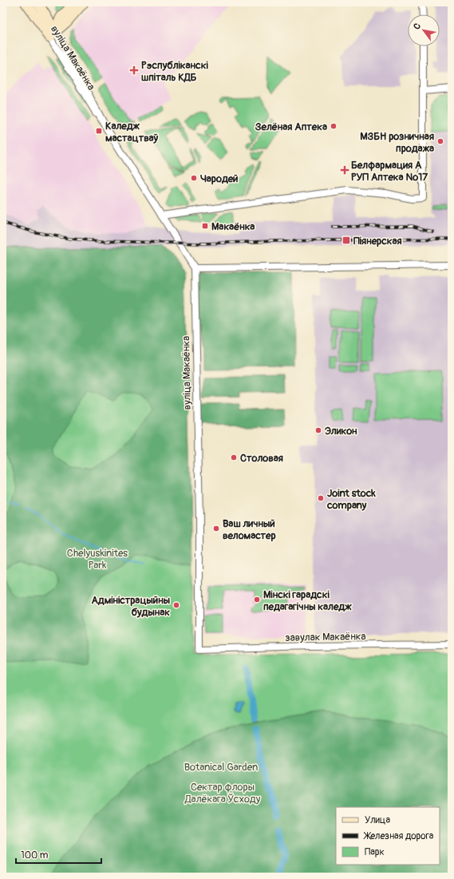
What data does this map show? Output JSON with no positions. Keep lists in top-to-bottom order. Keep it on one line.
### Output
{"streets":{"street":["вуліца Макаёнка","завулак Макаёнка"]},"crossings":[["вуліца Макаёнка","завулак Макаёнка"]],"parks":["Chelyuskinites Park","Botanical Garden","Сектар флоры Далёкага Ўсходу"],"places":{"health":["Рэспубліканскі шпіталь КДБ","Белфармация А РУП Аптека №17"],"other":["Зелёная Аптека","МЗБН розничная продажа","Чародей","Эликон","Столовая","Joint stock company","Ваш личный веломастер","Мінскі гарадскі педагагічны каледж","Адміністрацыйны будынак"],"transit":["Каледж мастацтваў","Макаёнка","Піянерская"]},"legend":["Улица","Железная дорога","Парк"],"scale_bar":"100 m","north":"top left"}
